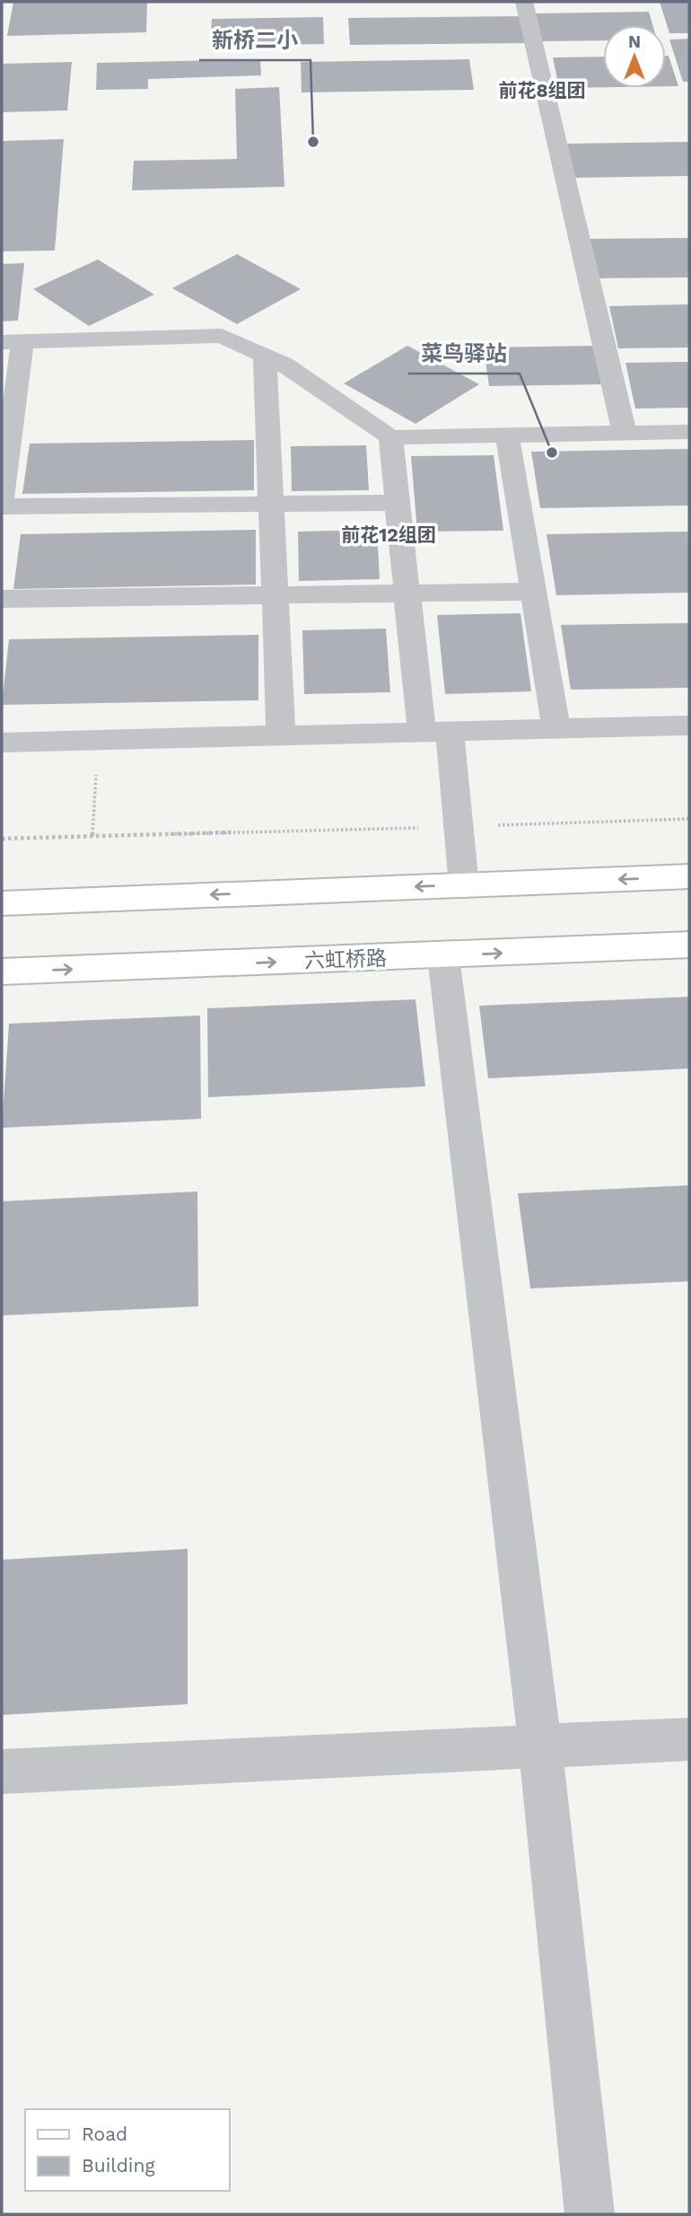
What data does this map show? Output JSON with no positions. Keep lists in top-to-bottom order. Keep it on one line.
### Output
{"streets":{"main road":["六虹桥路"]},"districts":["前花8组团","前花12组团"],"places":["新桥二小","菜鸟驿站"],"legend":["Road","Building"],"north":"top"}
